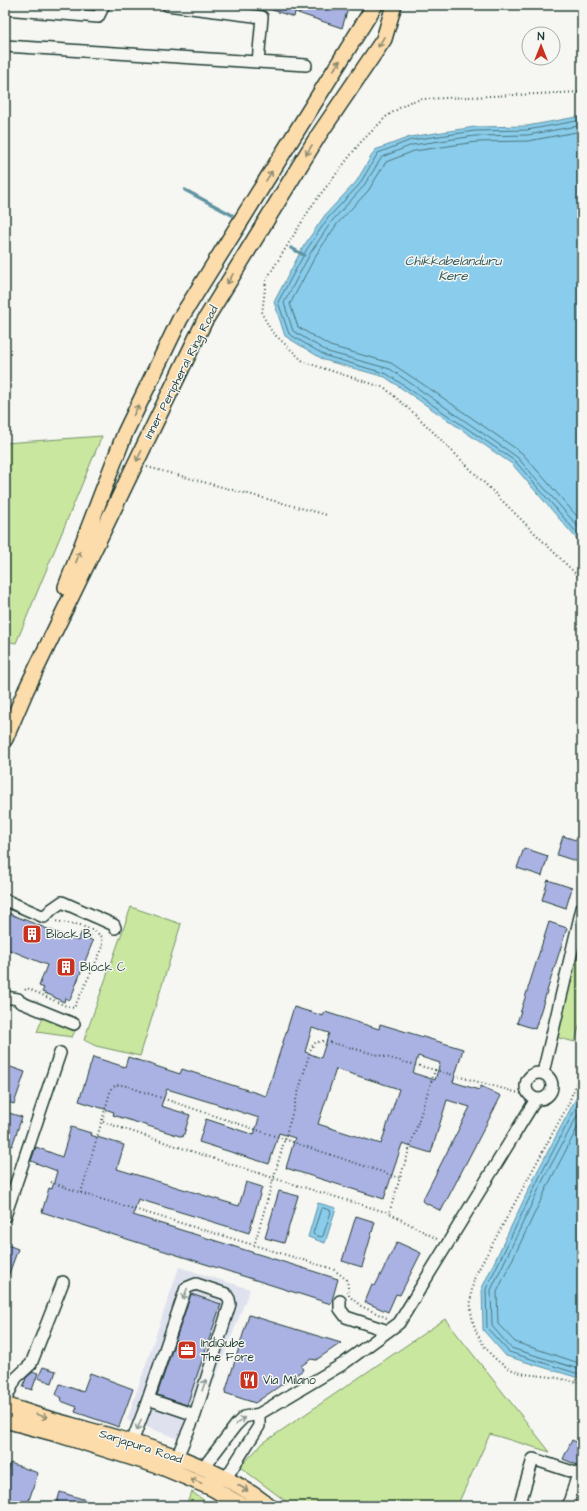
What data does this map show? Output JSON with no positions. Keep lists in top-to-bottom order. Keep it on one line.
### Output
{"streets":{"main road":["Inner Peripheral Ring Road","Sarjapura Road"]},"water":["Chikkabelanduru Kere"],"places":{"building":["Block B","Block C"],"office":["IndiQube The Fore"],"restaurant":["Via Milano"]},"north":"top"}
